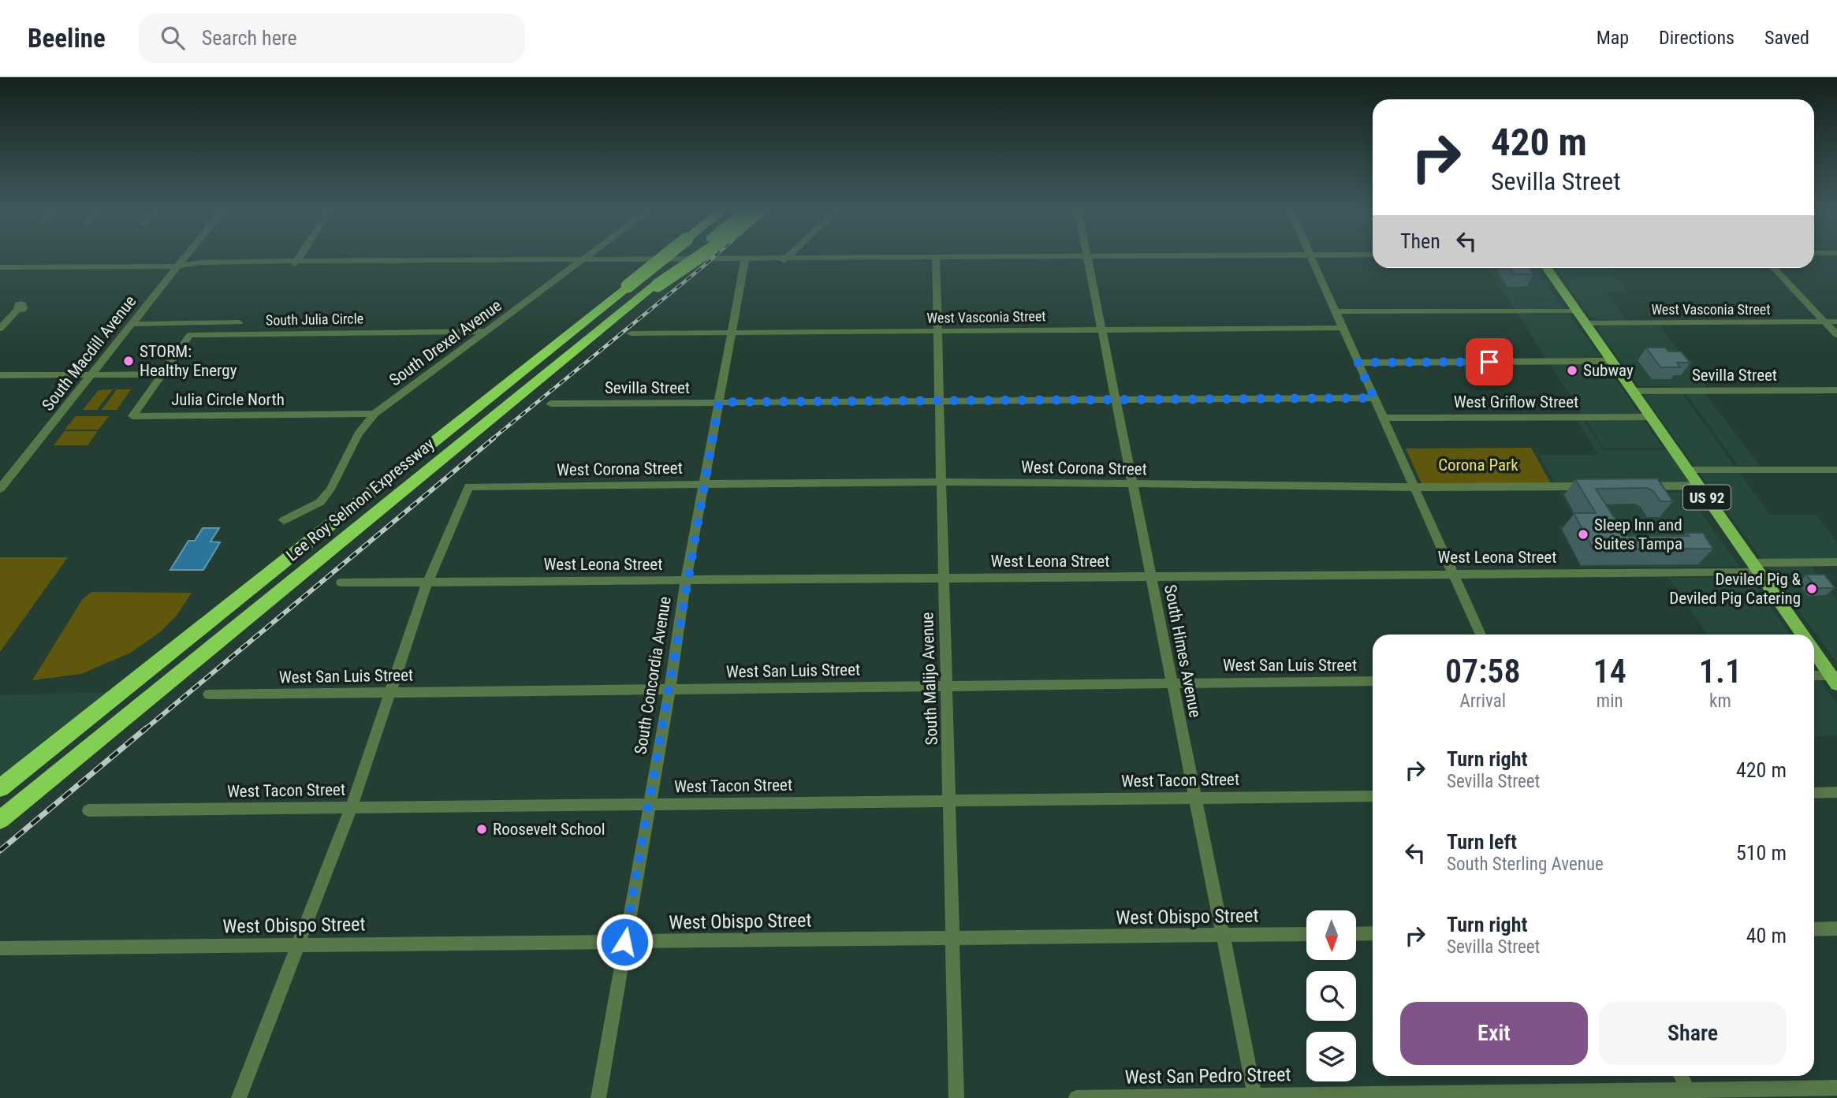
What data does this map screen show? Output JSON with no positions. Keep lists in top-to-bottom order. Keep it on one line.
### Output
{"streets":{"highway":["Lee Roy Selmon Expressway"],"main road":["US 92"],"street":["West Vasconia Street","South Julia Circle","South Drexel Avenue","South Macdill Avenue","Sevilla Street","Julia Circle North","West Griflow Street","West Corona Street","West Leona Street","South Himes Avenue","West San Luis Street","South Concordia Avenue","South Malijo Avenue","West Tacon Street","West Obispo Street","West San Pedro Street"]},"crossings":[["West Vasconia Street","US 92"],["West Vasconia Street","South Himes Avenue"],["West Vasconia Street","South Concordia Avenue"],["West Vasconia Street","South Malijo Avenue"],["South Julia Circle","South Drexel Avenue"],["South Julia Circle","Julia Circle North"],["South Drexel Avenue","Julia Circle North"],["Sevilla Street","US 92"],["Sevilla Street","South Himes Avenue"],["Sevilla Street","South Concordia Avenue"],["Sevilla Street","South Malijo Avenue"],["West Griflow Street","US 92"],["West Corona Street","West Leona Street"],["West Corona Street","South Himes Avenue"],["West Corona Street","South Concordia Avenue"],["West Corona Street","South Malijo Avenue"],["US 92","West Leona Street"],["West Leona Street","South Himes Avenue"],["West Leona Street","South Concordia Avenue"],["West Leona Street","South Malijo Avenue"],["South Himes Avenue","West San Luis Street"],["South Himes Avenue","West Tacon Street"],["South Himes Avenue","West Obispo Street"],["South Himes Avenue","West San Pedro Street"],["West San Luis Street","South Concordia Avenue"],["West San Luis Street","South Malijo Avenue"],["South Concordia Avenue","West Tacon Street"],["South Concordia Avenue","West Obispo Street"],["South Malijo Avenue","West Tacon Street"],["South Malijo Avenue","West Obispo Street"]],"parks":["Corona Park"],"places":["STORM: Healthy Energy","Subway","Sleep Inn and Suites Tampa","Deviled Pig & Deviled Pig Catering","Roosevelt School"],"north":"bottom","page":{"header":"Beeline","search":"Search here","nav":["Map","Directions","Saved"],"turn":["420 m","Sevilla Street"],"then":"Then","eta":["07:58","Arrival","14","min","1.1","km"],"list":[{"name":"Turn right","note":"Sevilla Street","value":"420 m"},{"name":"Turn left","note":"South Sterling Avenue","value":"510 m"},{"name":"Turn right","note":"Sevilla Street","value":"40 m"}],"buttons":["Exit","Share"]}}
